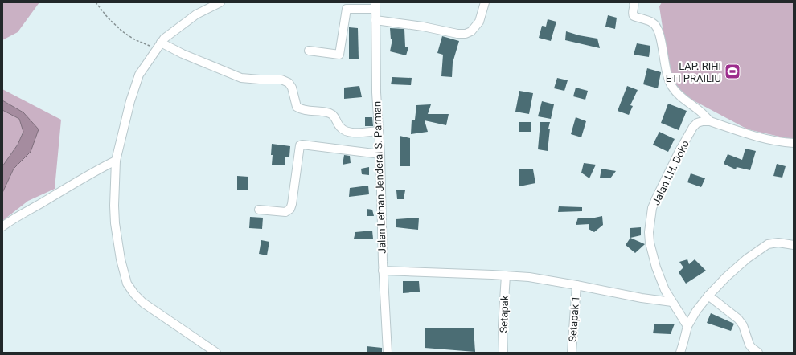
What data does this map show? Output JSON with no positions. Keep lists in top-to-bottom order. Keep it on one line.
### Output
{"streets":{"street":["Jalan I.H. Doko","Jalan Letnan Jenderal S. Parman","Setapak","Setapak 1"]},"places":{"sports":["LAP. RIHI ETI PRAILIU"]}}
